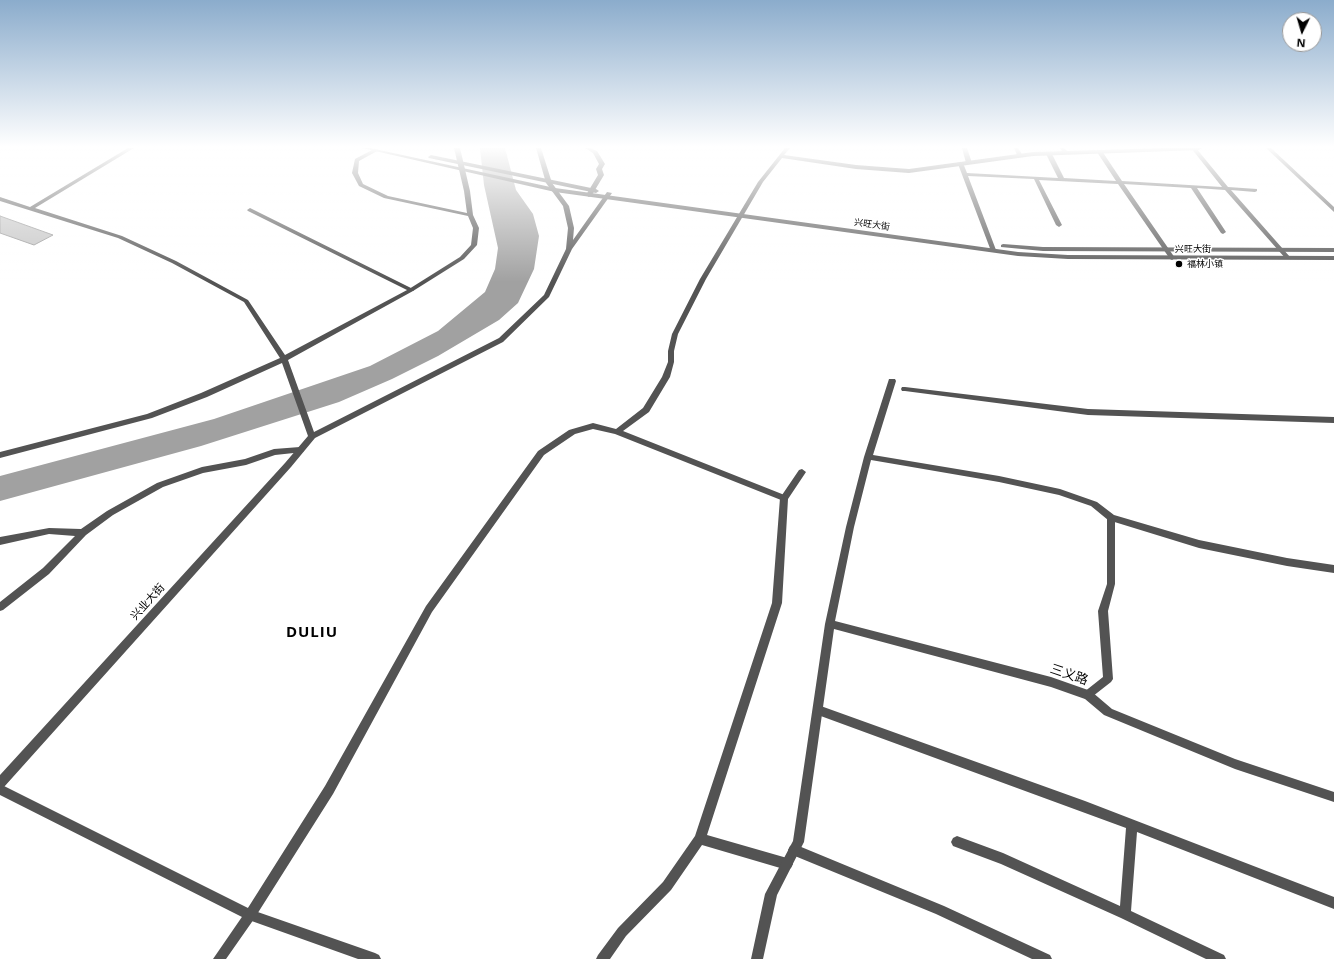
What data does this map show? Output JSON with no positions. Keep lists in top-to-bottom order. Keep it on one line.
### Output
{"streets":{"street":["兴旺大街","兴业大街","三义路"]},"districts":["DULIU"],"places":["福林小镇"],"north":"bottom"}
